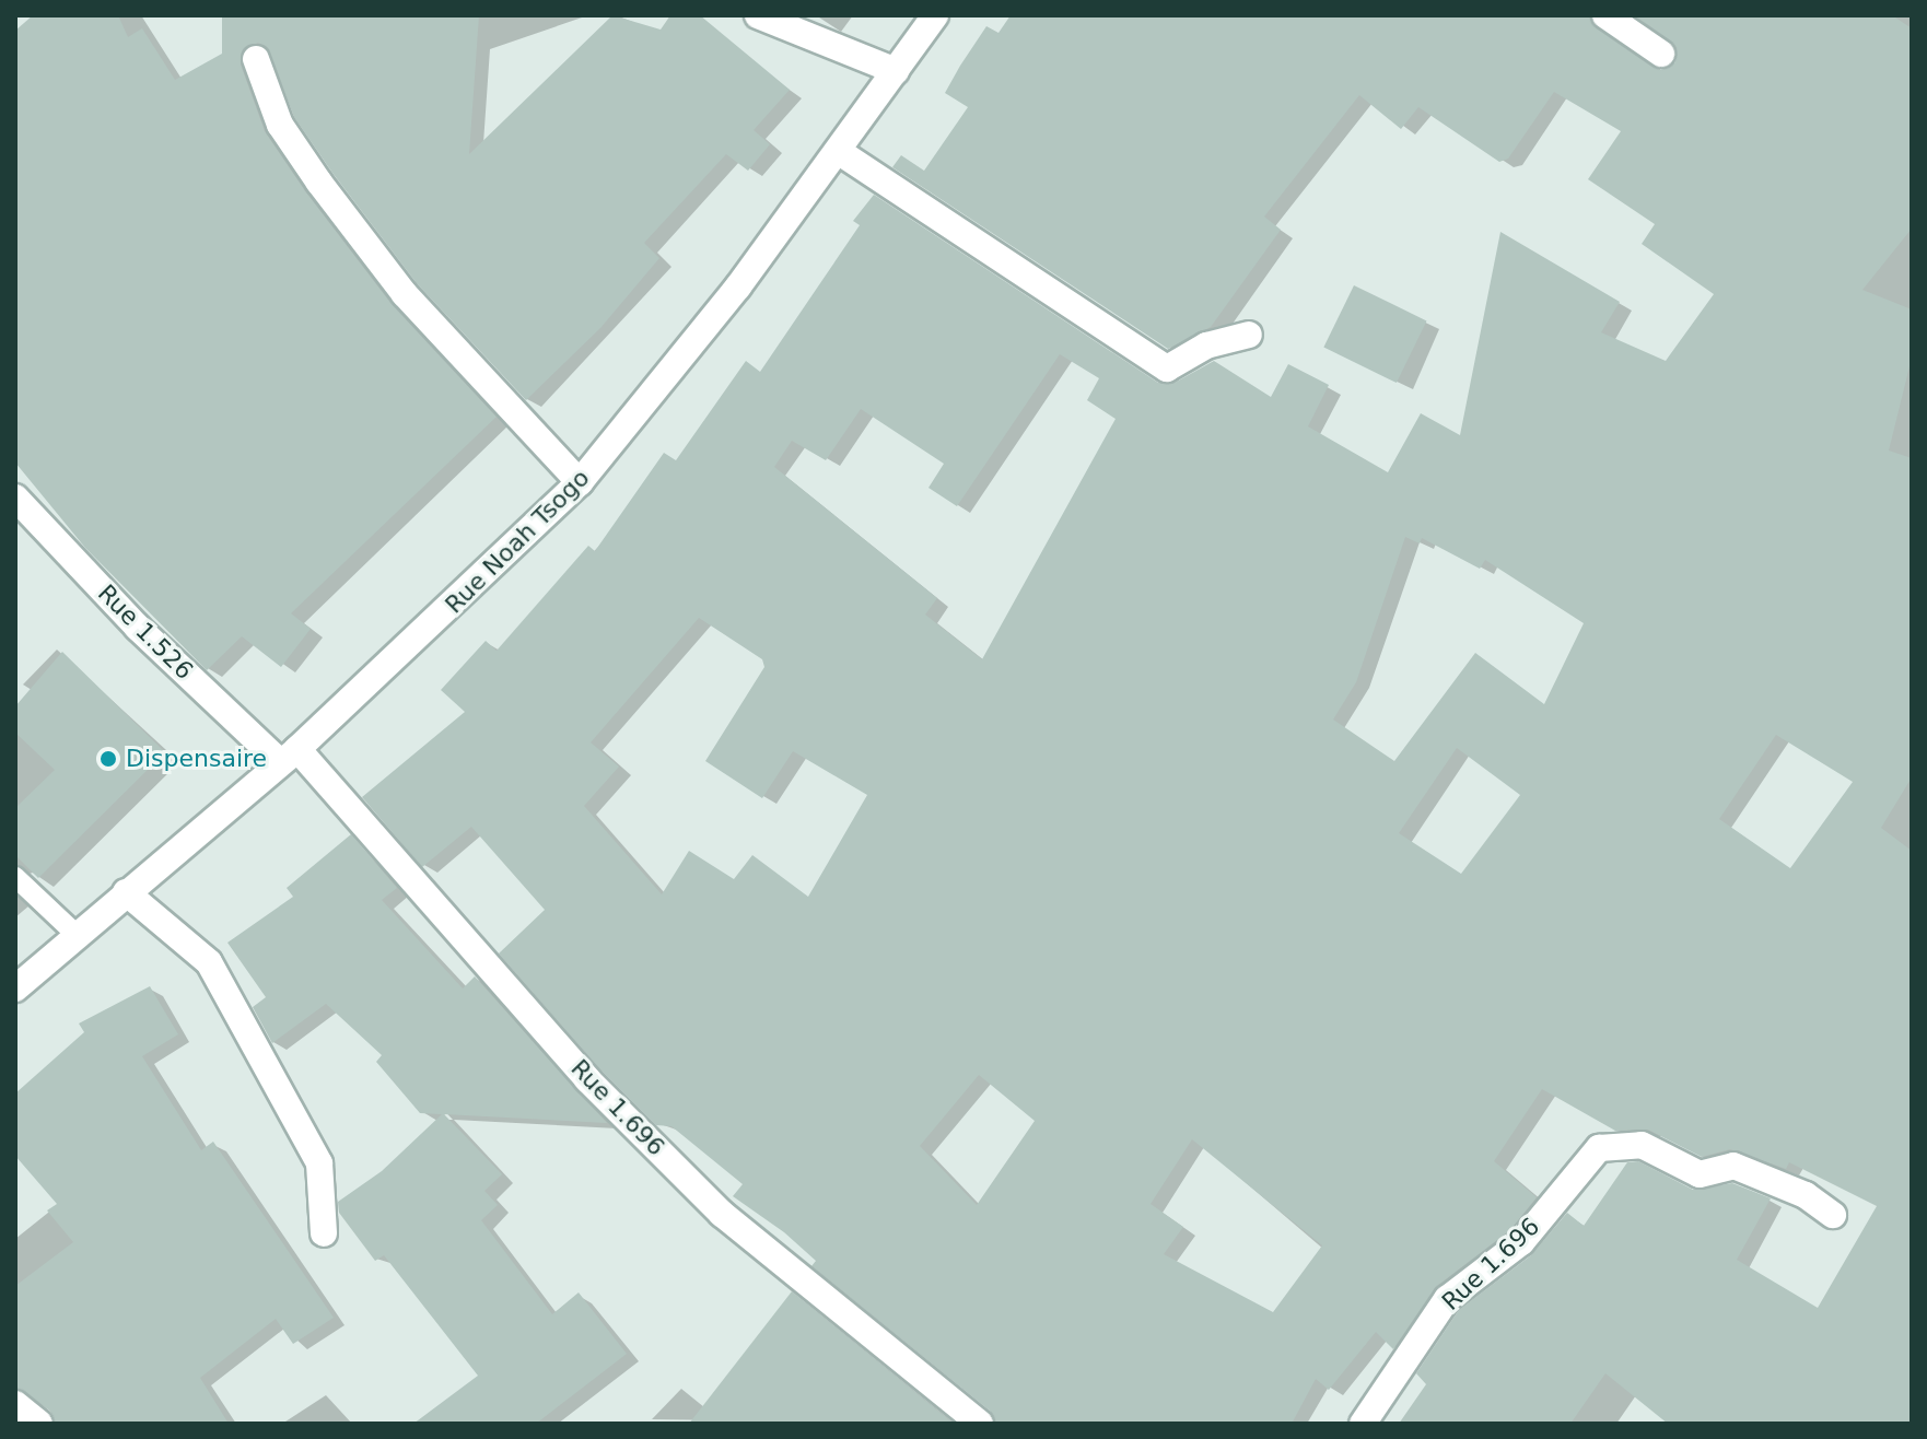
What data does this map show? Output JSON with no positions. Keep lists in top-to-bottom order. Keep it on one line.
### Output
{"streets":{"street":["Rue Noah Tsogo","Rue 1.526","Rue 1.696"]},"crossings":[["Rue Noah Tsogo","Rue 1.526"],["Rue Noah Tsogo","Rue 1.696"],["Rue 1.526","Rue 1.696"]],"places":["Dispensaire"]}
